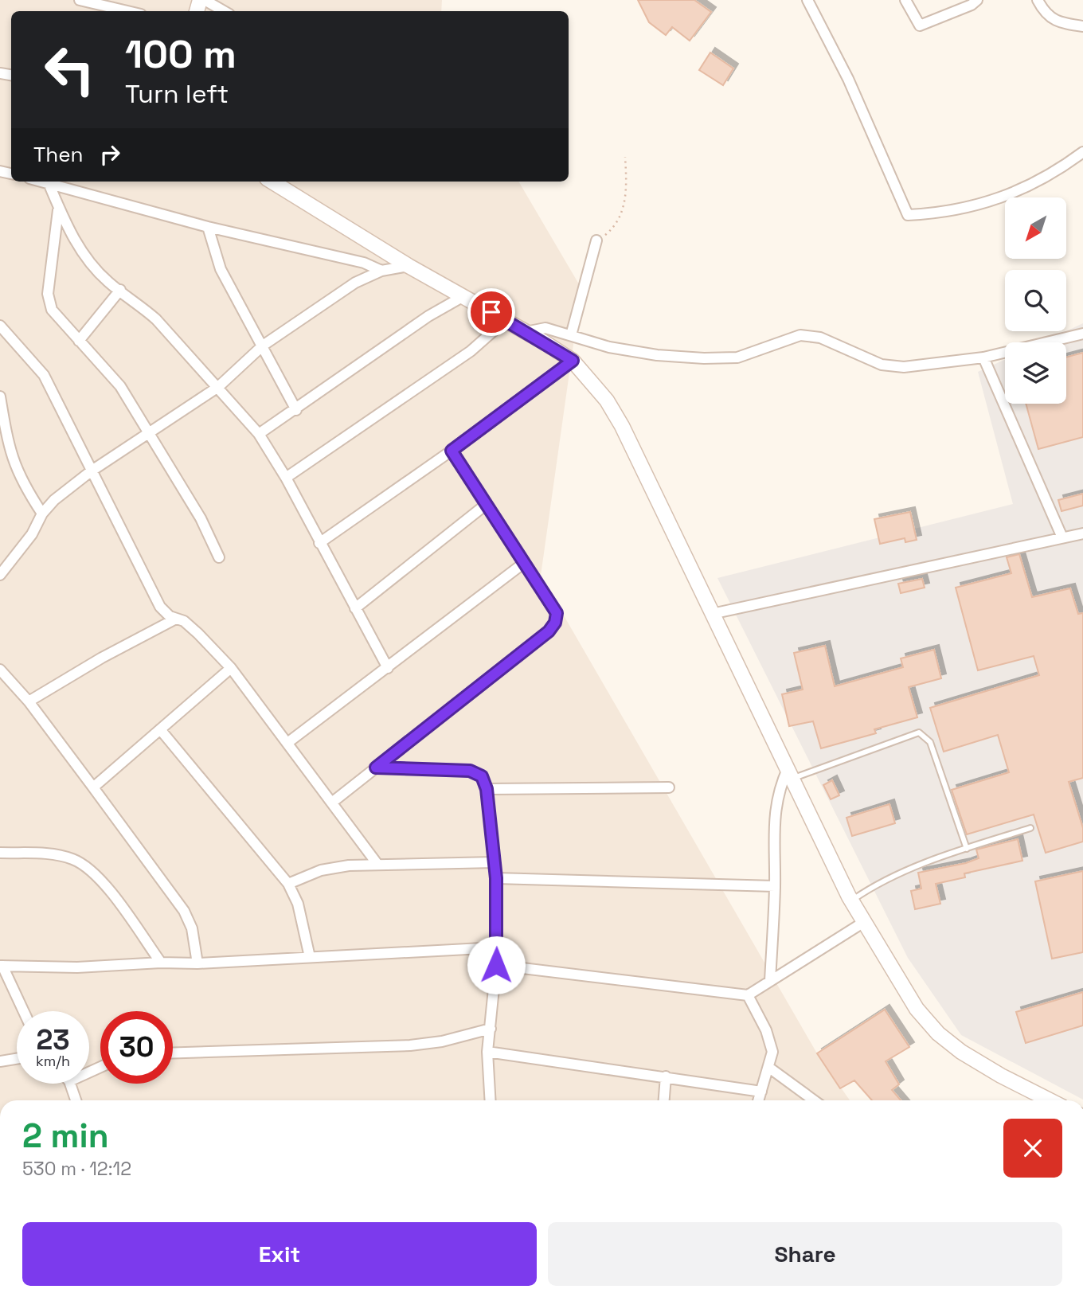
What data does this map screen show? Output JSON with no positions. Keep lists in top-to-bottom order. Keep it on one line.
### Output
{"north":"bottom left","page":{"turn":["100 m","Turn left"],"then":"Then","speed":"23 km/h","limit":"30","heading":["2 min","530 m · 12:12"],"buttons":["Exit","Share"]}}
